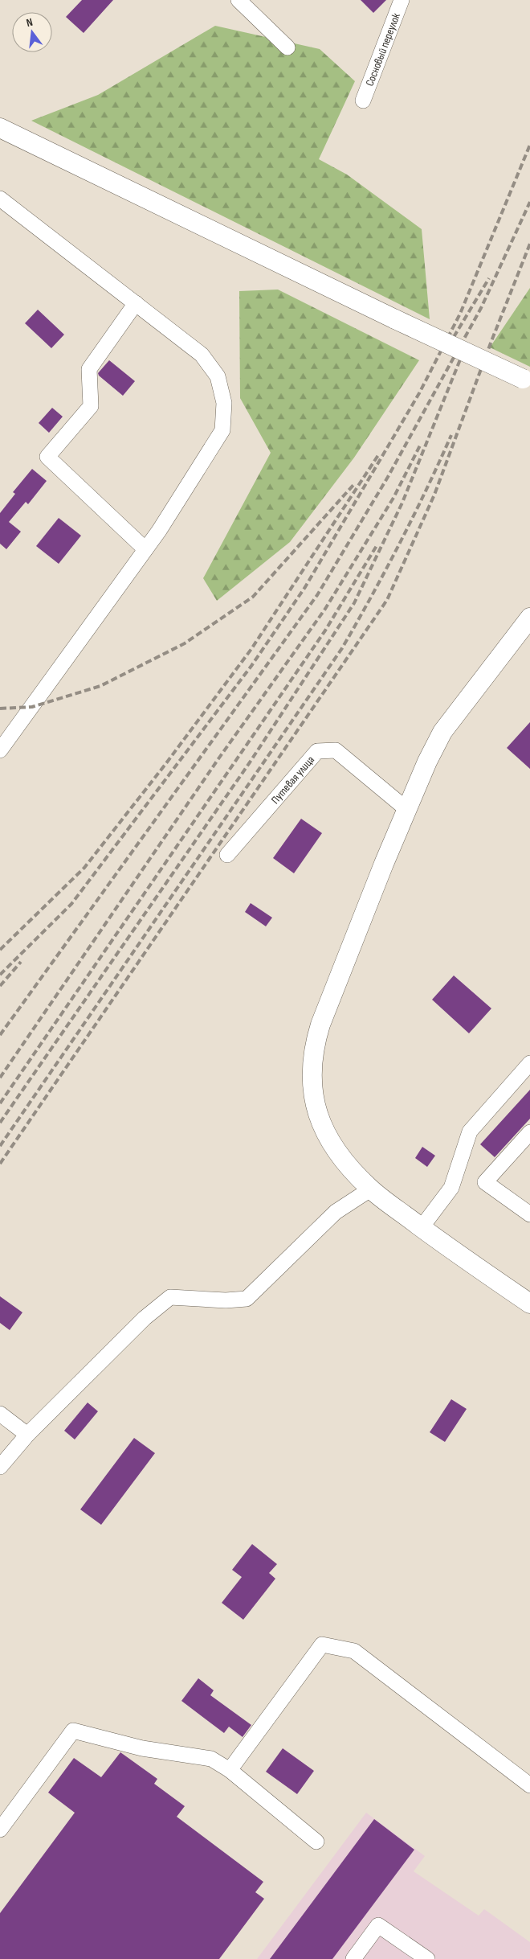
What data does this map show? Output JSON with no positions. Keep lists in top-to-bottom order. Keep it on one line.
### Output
{"streets":{"street":["Сосновый переулок","Путевая улица"]},"north":"top"}
